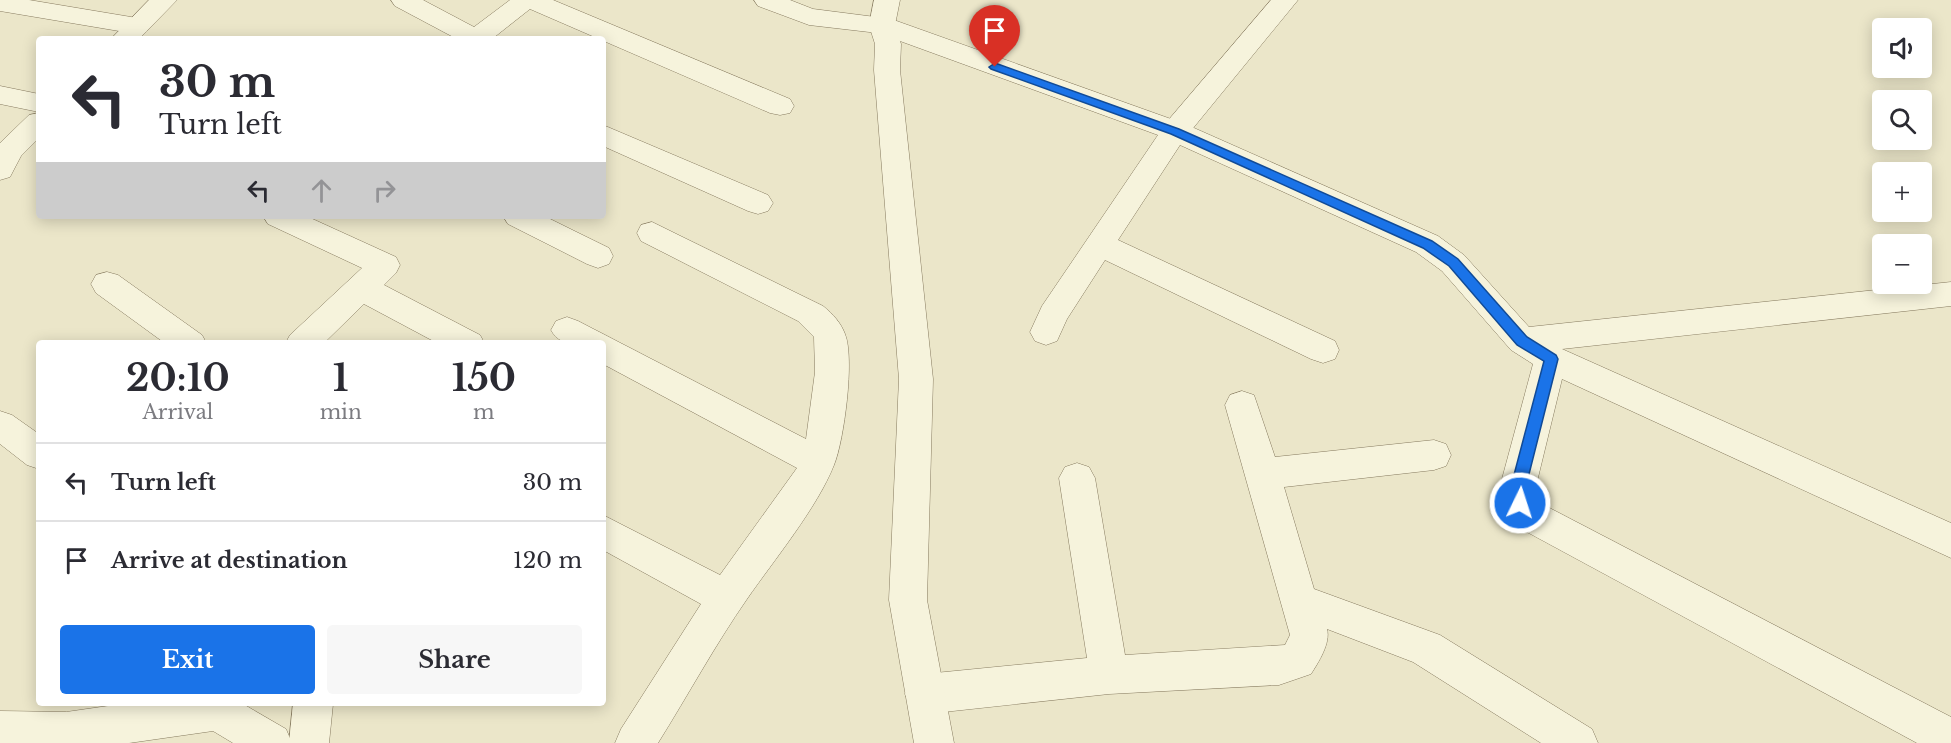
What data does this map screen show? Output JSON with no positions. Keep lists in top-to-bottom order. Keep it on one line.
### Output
{"page":{"map_buttons":["+","−"],"turn":["30 m","Turn left"],"eta":["20:10","Arrival","1","min","150","m"],"list":[{"name":"Turn left","value":"30 m"},{"name":"Arrive at destination","value":"120 m"}],"buttons":["Exit","Share"]}}
